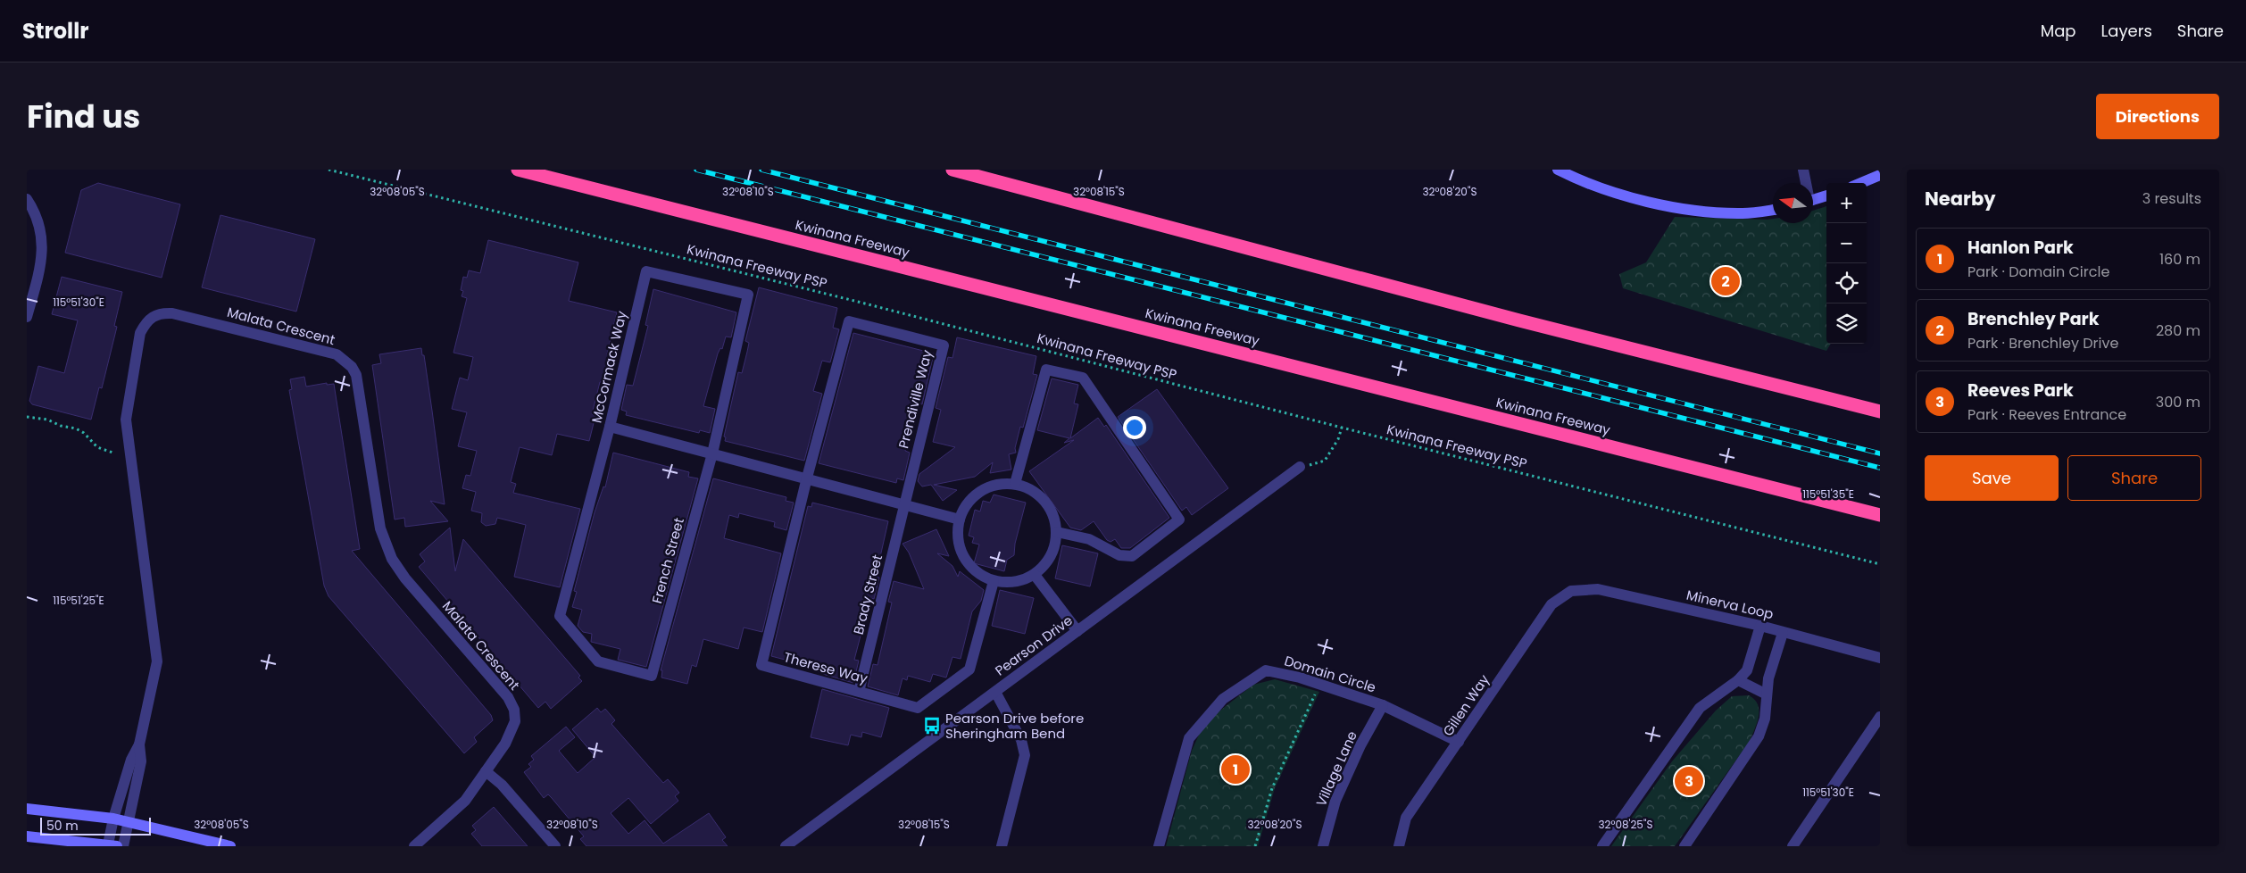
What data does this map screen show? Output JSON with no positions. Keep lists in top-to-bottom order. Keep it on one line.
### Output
{"streets":{"highway":["Kwinana Freeway"],"street":["Malata Crescent","McCormack Way","Prendiville Way","French Street","Brady Street","Minerva Loop","Pearson Drive","Therese Way","Domain Circle","Gillen Way","Village Lane"],"path":["Kwinana Freeway PSP"]},"crossings":[["McCormack Way","French Street"],["Prendiville Way","Brady Street"],["Prendiville Way","Therese Way"],["Brady Street","Therese Way"],["Minerva Loop","Gillen Way"],["Domain Circle","Gillen Way"],["Domain Circle","Village Lane"]],"places":{"bus stop":["Pearson Drive before Sheringham Bend"]},"scale_bar":"50 m","north":"left","page":{"header":"Strollr","nav":["Map","Layers","Share"],"title":"Find us","buttons":["Directions",["Save","Share"]],"heading":["Nearby","3 results"],"map_buttons":["+","−"],"list":[{"mark":"1","name":"Hanlon Park","note":"Park · Domain Circle","value":"160 m"},{"mark":"2","name":"Brenchley Park","note":"Park · Brenchley Drive","value":"280 m"},{"mark":"3","name":"Reeves Park","note":"Park · Reeves Entrance","value":"300 m"}],"pins":["2","1","3"],"scale":"50 m"},"coordinates":["32°08'20\"S","32°08'05\"S","32°08'10\"S","32°08'15\"S","115°51'30\"E","115°51'35\"E","115°51'25\"E","32°08'25\"S"]}
